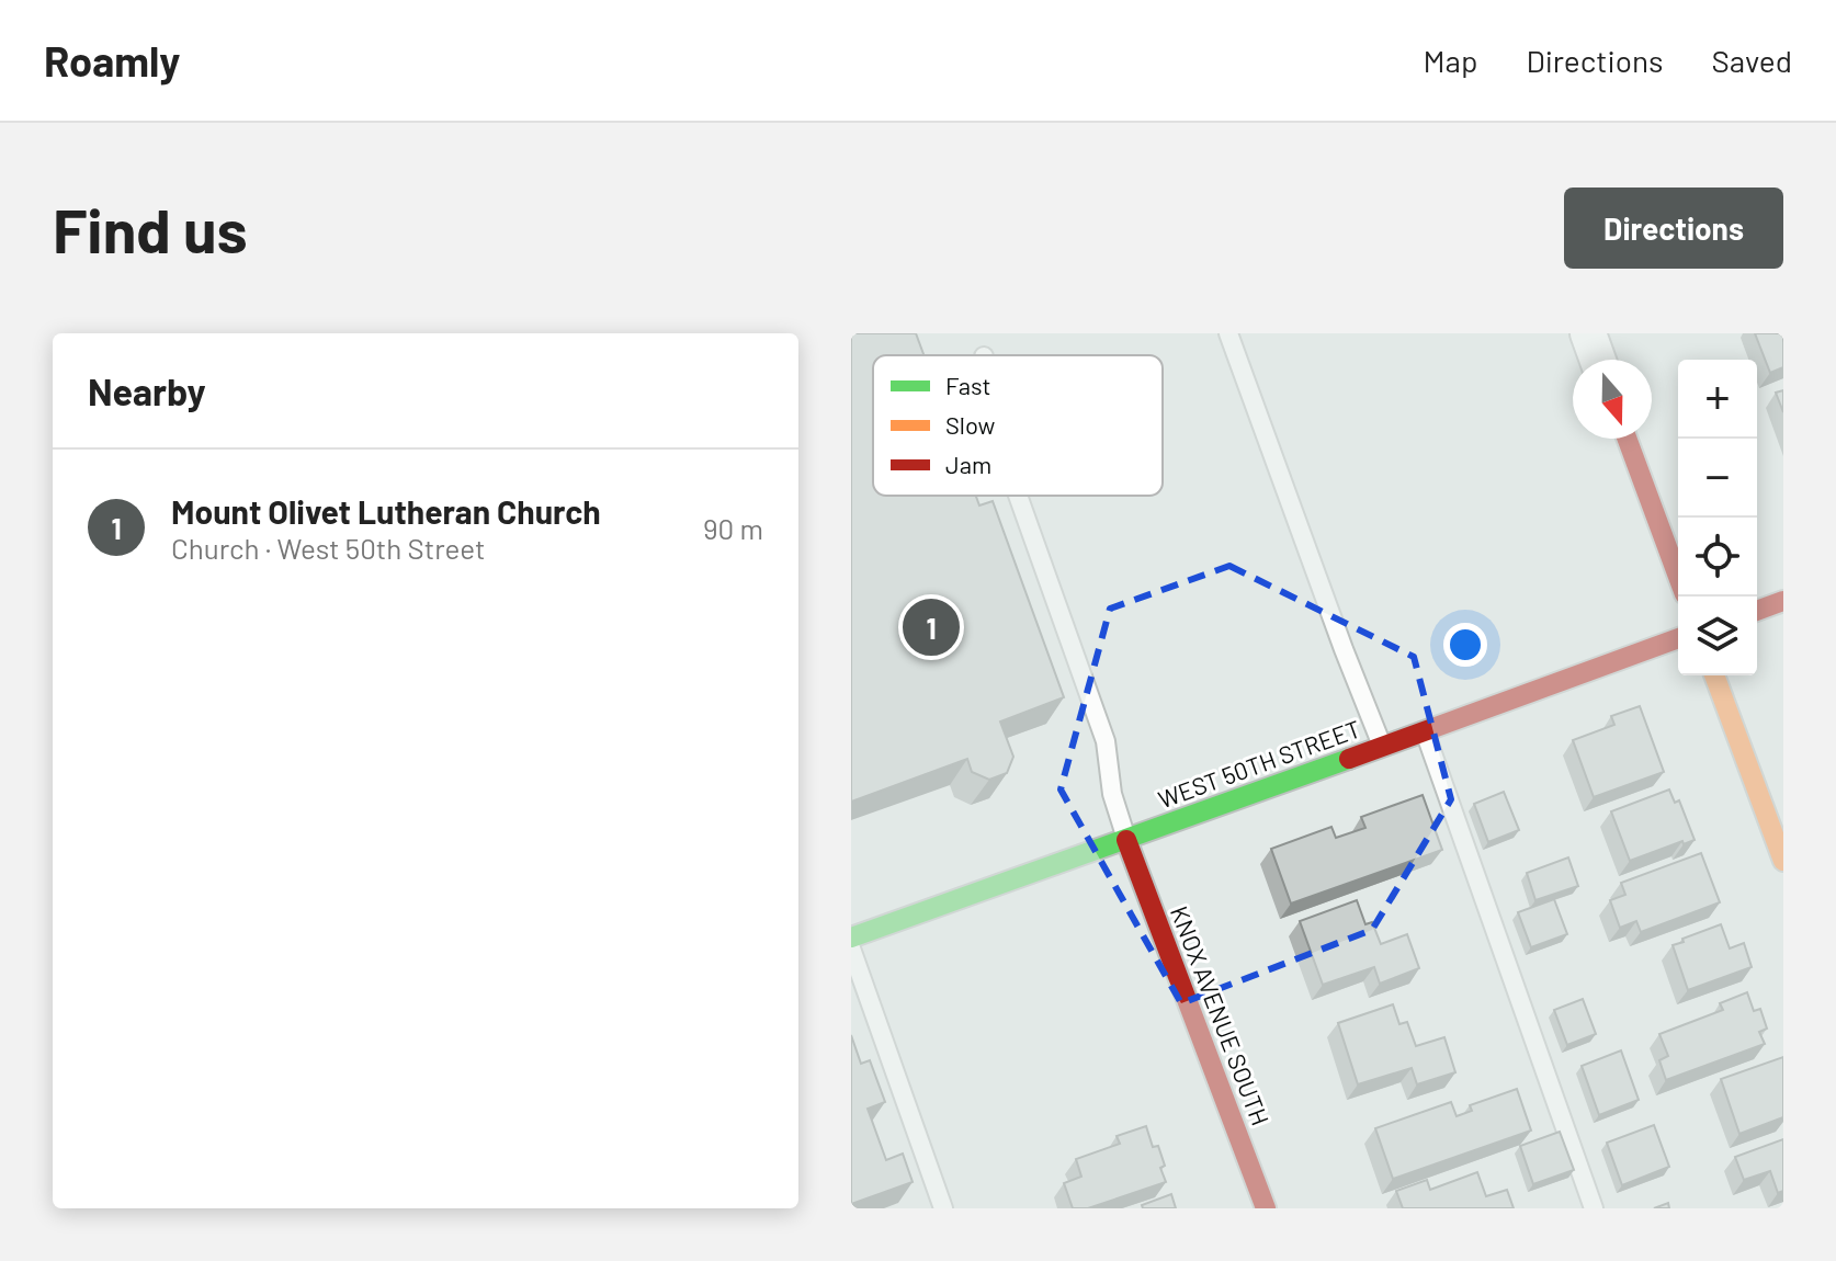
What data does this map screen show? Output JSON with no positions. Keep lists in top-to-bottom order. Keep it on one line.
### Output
{"streets":{"main road":["WEST 50TH STREET","KNOX AVENUE SOUTH"]},"crossings":[["WEST 50TH STREET","KNOX AVENUE SOUTH"]],"legend":["Fast","Slow","Jam"],"north":"bottom","page":{"header":"Roamly","nav":["Map","Directions","Saved"],"buttons":"Directions","title":"Find us","heading":"Nearby","map_buttons":["+","−"],"list":[{"mark":"1","name":"Mount Olivet Lutheran Church","note":"Church · West 50th Street","value":"90 m"}],"pins":"1"}}
